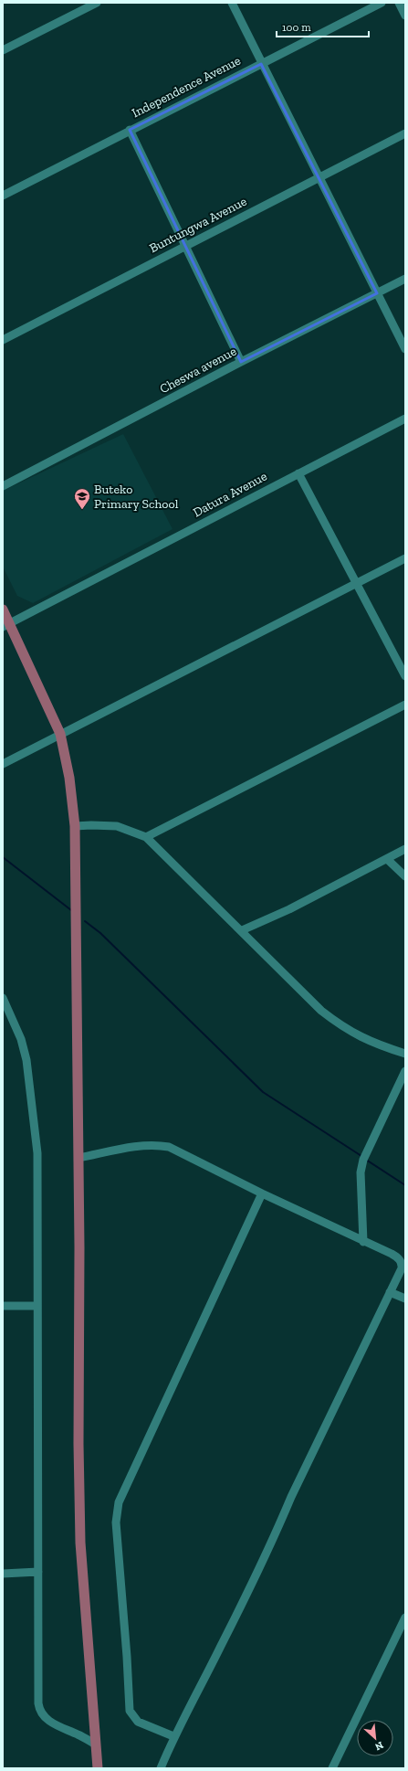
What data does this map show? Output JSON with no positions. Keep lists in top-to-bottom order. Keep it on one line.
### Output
{"streets":{"street":["Independence Avenue","Buntungwa Avenue","Cheswa avenue","Datura Avenue"]},"places":{"school or university":["Buteko Primary School"]},"scale_bar":"100 m","north":"bottom right"}
